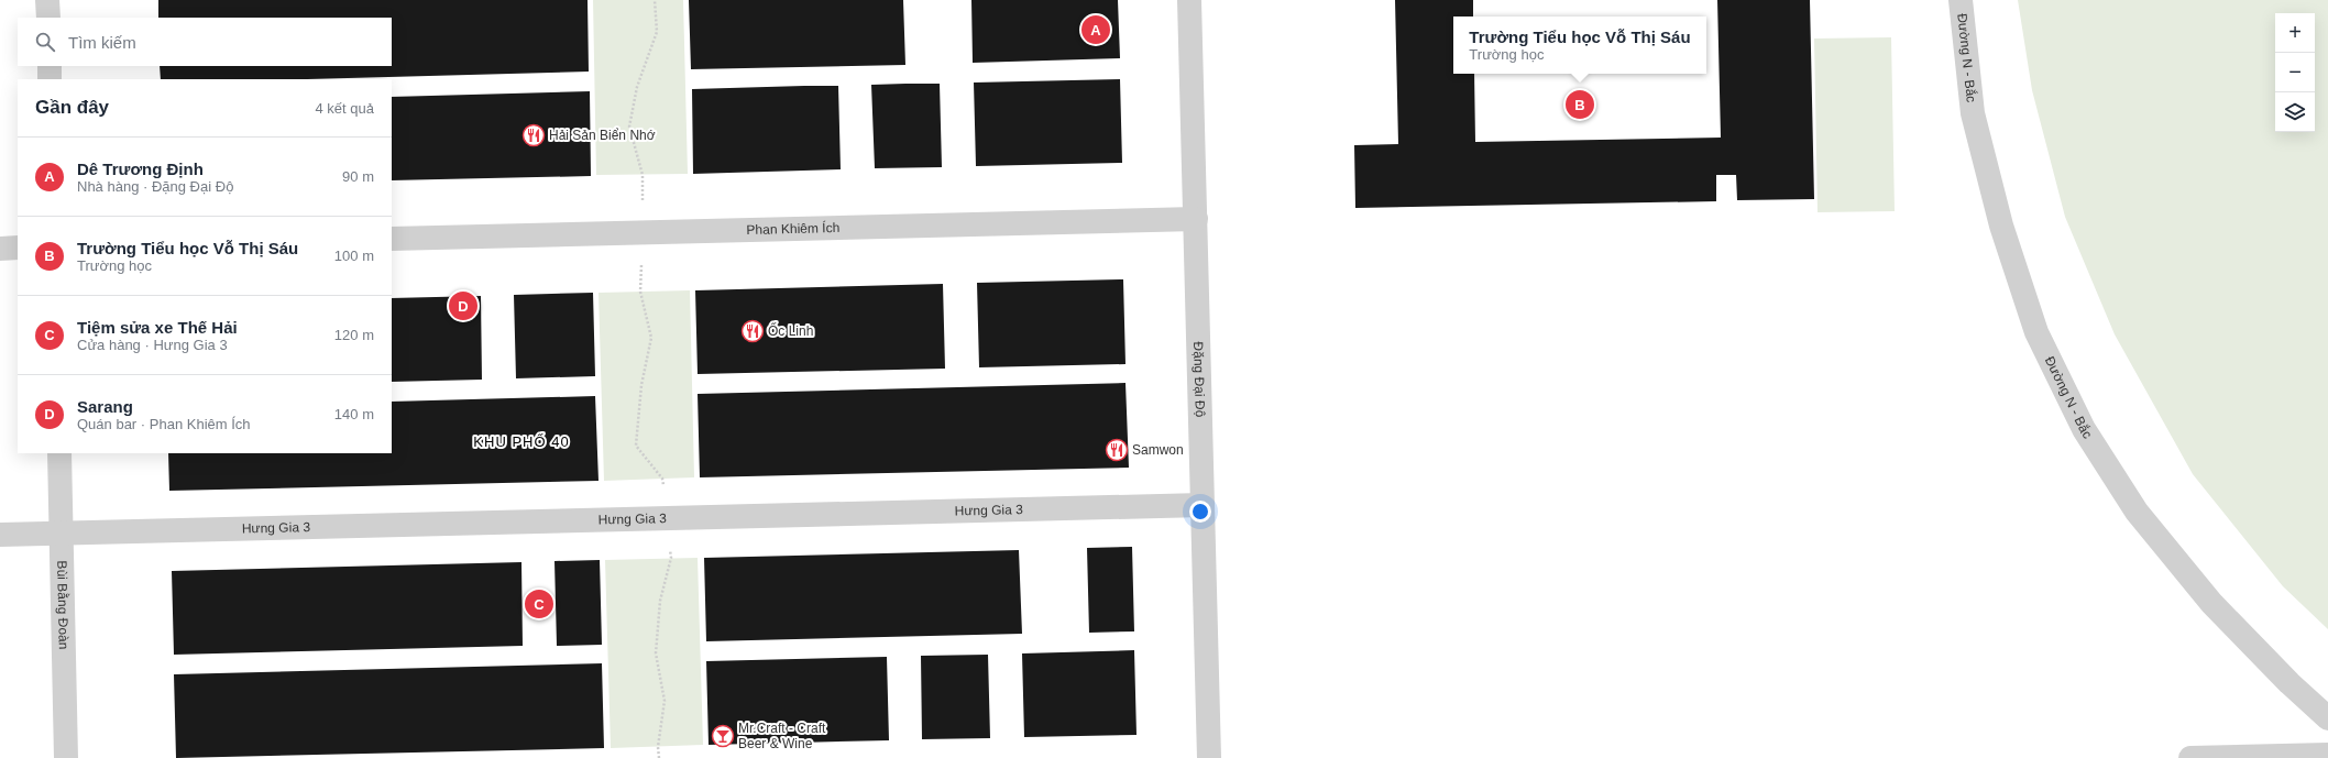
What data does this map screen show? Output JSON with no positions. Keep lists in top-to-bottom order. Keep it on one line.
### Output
{"streets":{"street":["Đường N - Bắc","Phan Khiêm Ích","Đặng Đại Độ","Hưng Gia 3","Bùi Bằng Đoàn"]},"crossings":[["Phan Khiêm Ích","Đặng Đại Độ"],["Đặng Đại Độ","Hưng Gia 3"],["Hưng Gia 3","Bùi Bằng Đoàn"]],"districts":["KHU PHỐ 40"],"places":{"restaurant":["Hải Sản Biển Nhớ","Ốc Linh","Samwon"],"bar":["Mr.Craft - Craft Beer & Wine"]},"page":{"map_buttons":["+","−"],"pins":["A","B","D","C"],"popup":["Trường Tiểu học Vỗ Thị Sáu","Trường học"],"search":"Tìm kiếm","heading":["Gần đây","4 kết quả"],"list":[{"mark":"A","name":"Dê Trương Định","note":"Nhà hàng · Đặng Đại Độ","value":"90 m"},{"mark":"B","name":"Trường Tiểu học Vỗ Thị Sáu","note":"Trường học","value":"100 m"},{"mark":"C","name":"Tiệm sửa xe Thế Hải","note":"Cửa hàng · Hưng Gia 3","value":"120 m"},{"mark":"D","name":"Sarang","note":"Quán bar · Phan Khiêm Ích","value":"140 m"}]}}
